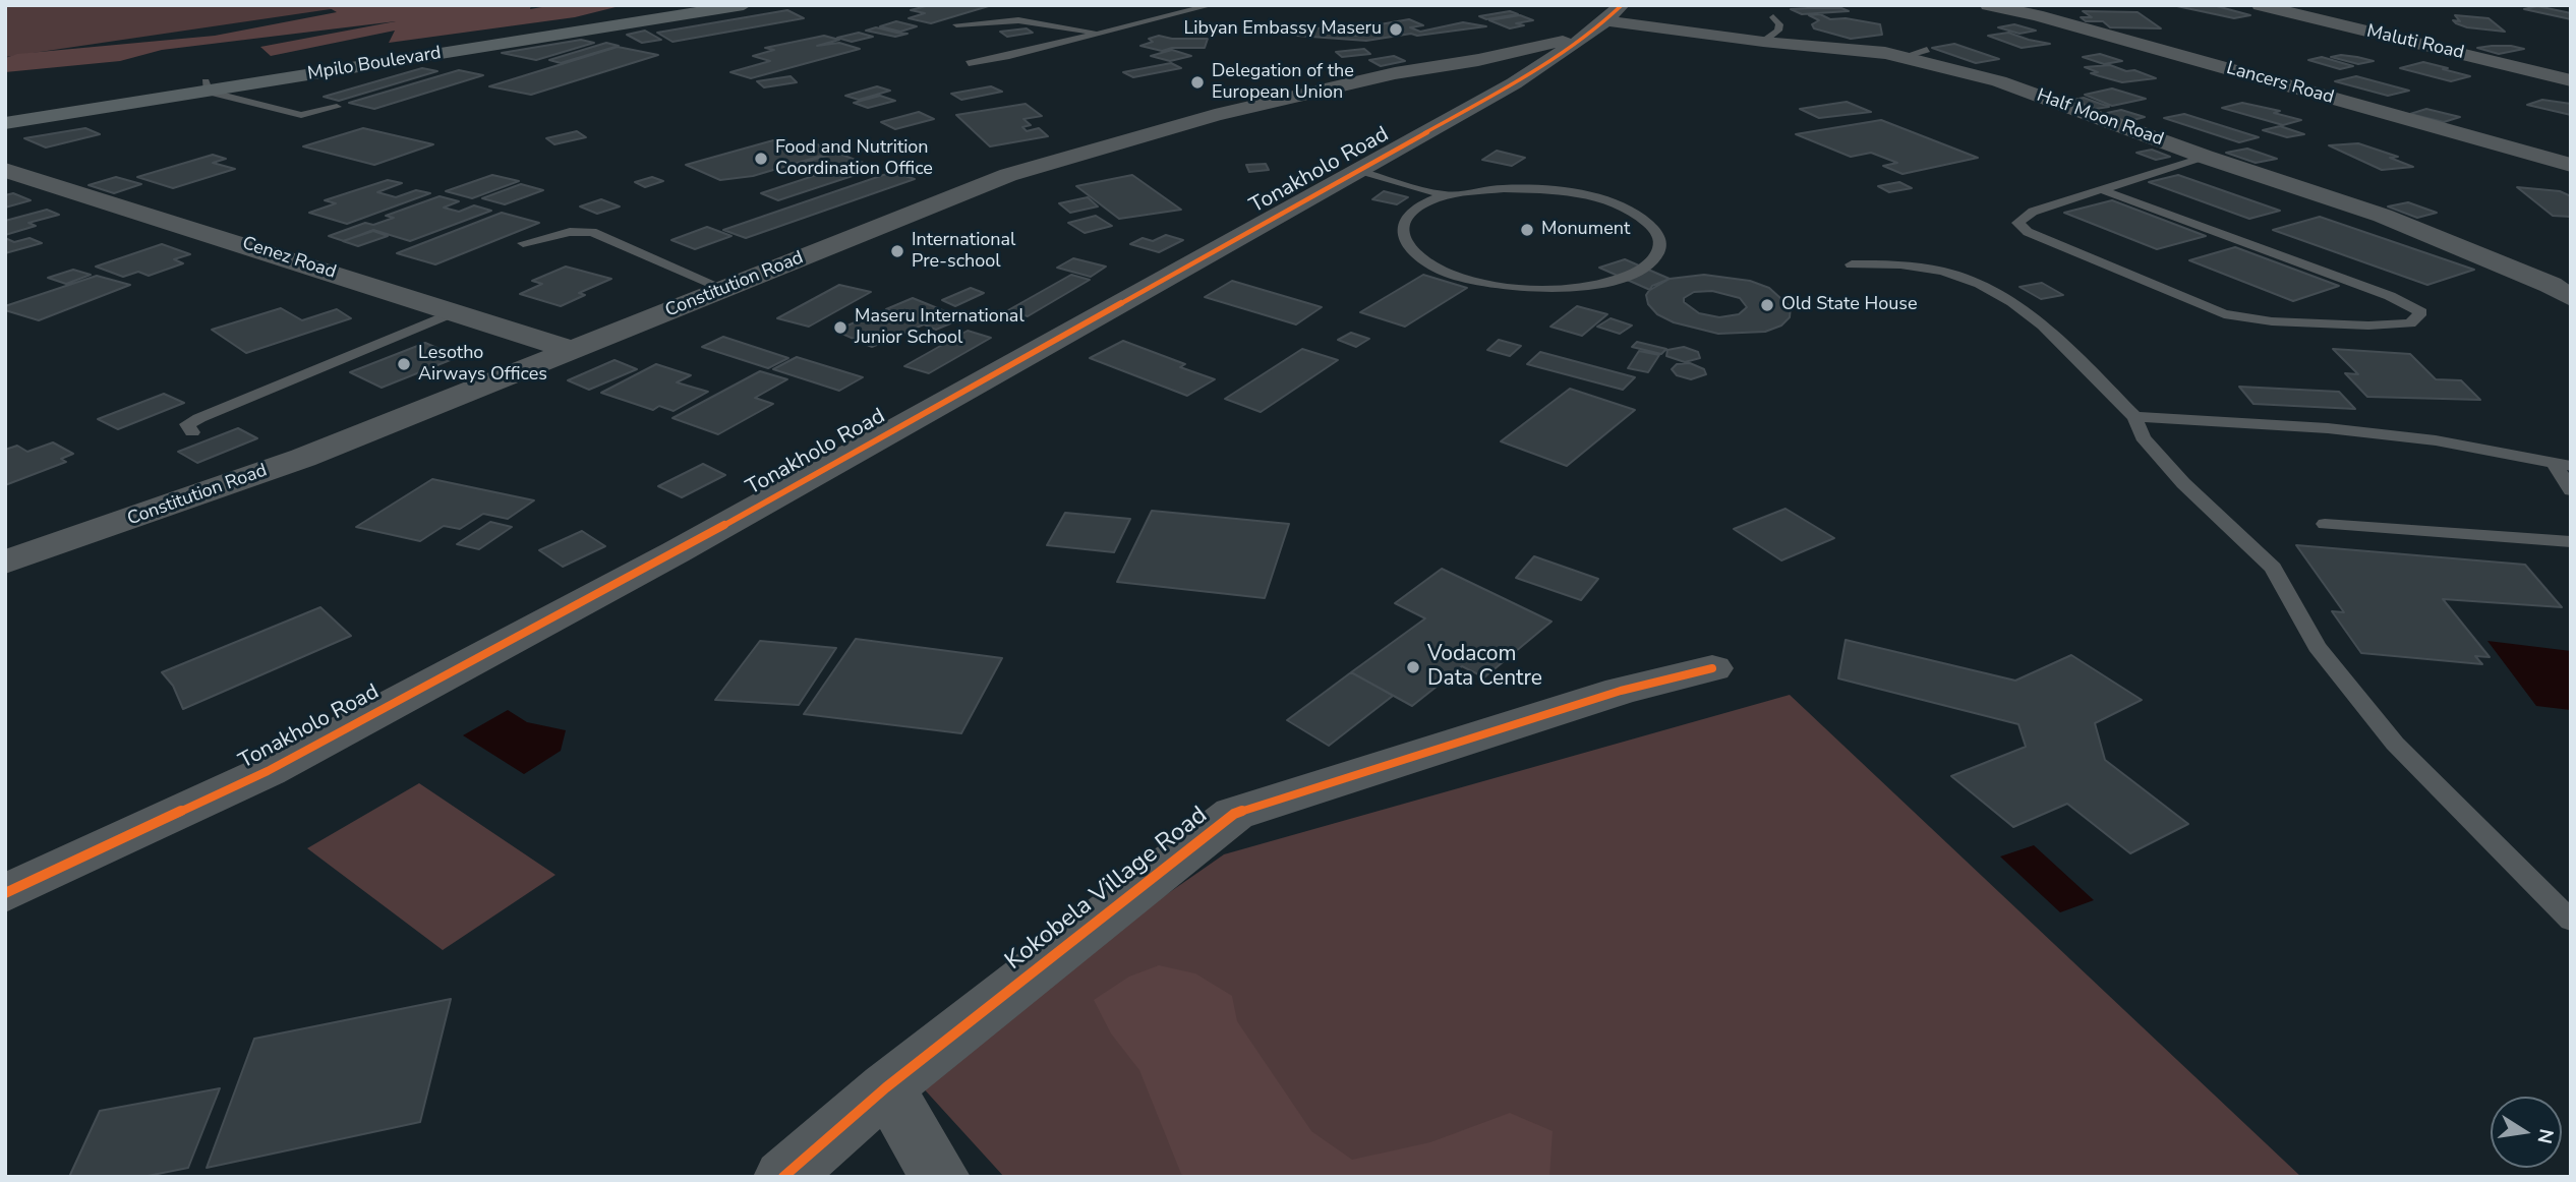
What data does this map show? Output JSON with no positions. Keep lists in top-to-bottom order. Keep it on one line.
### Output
{"streets":{"highway":["Mpilo Boulevard"],"street":["Maluti Road","Lancers Road","Half Moon Road","Tonakholo Road","Cenez Road","Constitution Road","Kokobela Village Road"]},"crossings":[["Half Moon Road","Tonakholo Road"],["Half Moon Road","Constitution Road"],["Tonakholo Road","Constitution Road"],["Cenez Road","Constitution Road"]],"places":["Libyan Embassy Maseru","Delegation of the European Union","Food and Nutrition Coordination Office","Monument","International Pre-school","Old State House","Maseru International Junior School","Lesotho Airways Offices","Vodacom Data Centre"],"north":"right"}
